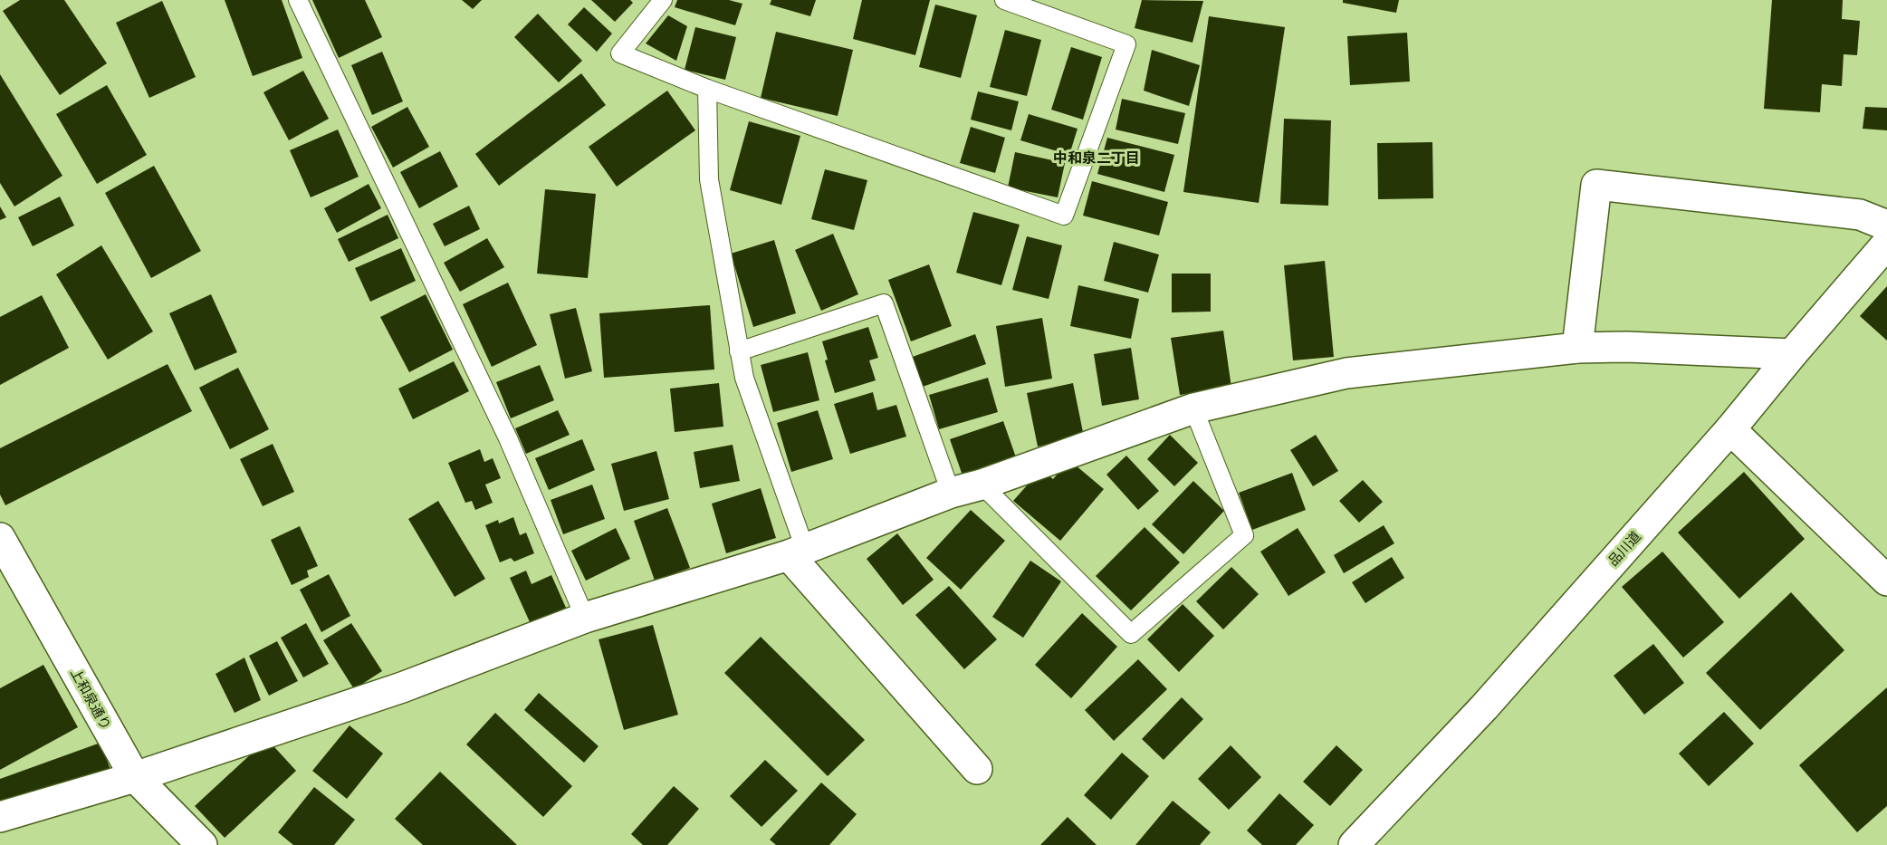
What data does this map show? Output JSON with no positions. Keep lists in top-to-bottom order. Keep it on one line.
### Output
{"streets":{"street":["品川道","上和泉通り"]},"districts":["中和泉二丁目"]}
